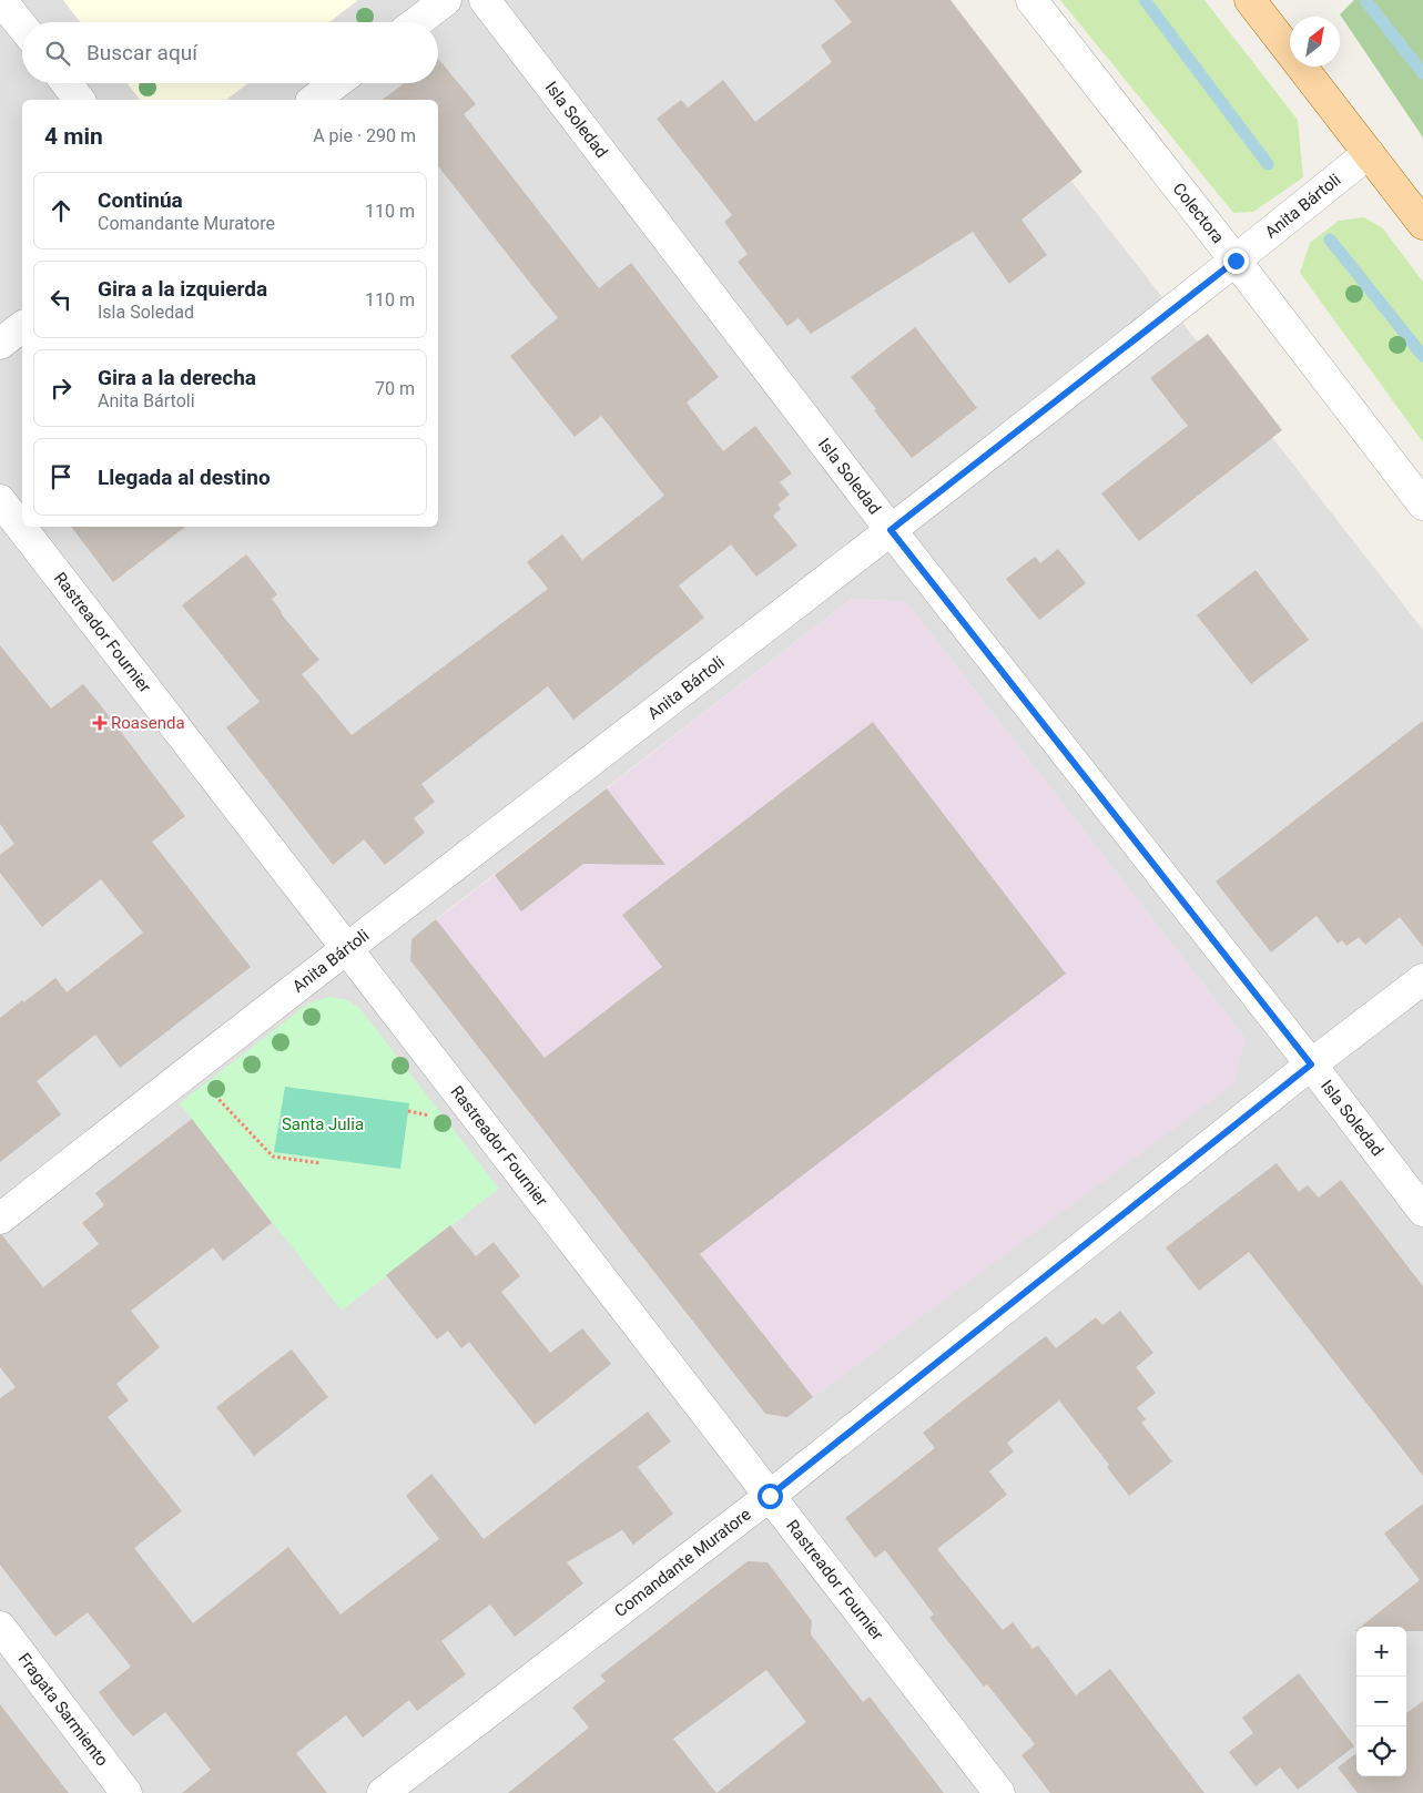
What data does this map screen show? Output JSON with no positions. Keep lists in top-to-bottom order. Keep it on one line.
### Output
{"streets":{"street":["Isla Soledad","Anita Bártoli","Colectora","Rastreador Fournier","Comandante Muratore","Fragata Sarmiento"]},"crossings":[["Isla Soledad","Anita Bártoli"],["Isla Soledad","Comandante Muratore"],["Anita Bártoli","Colectora"],["Anita Bártoli","Rastreador Fournier"],["Rastreador Fournier","Comandante Muratore"]],"parks":["Santa Julia"],"places":{"health":["Roasenda"]},"north":"top right","page":{"search":"Buscar aquí","heading":["4 min","A pie · 290 m"],"list":[["Continúa","Comandante Muratore","110 m"],["Gira a la izquierda","Isla Soledad","110 m"],["Gira a la derecha","Anita Bártoli","70 m"],"Llegada al destino"],"map_buttons":["+","−"]}}
